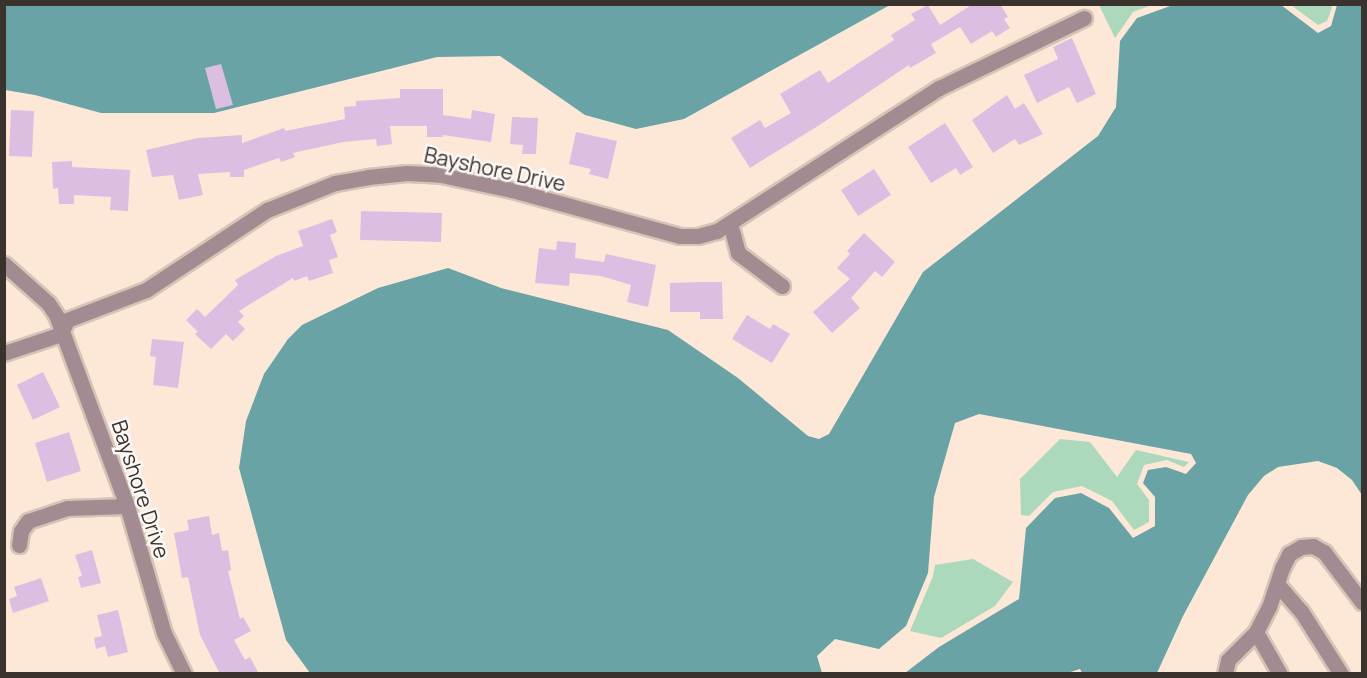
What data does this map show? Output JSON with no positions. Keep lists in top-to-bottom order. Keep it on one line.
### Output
{"streets":{"street":["Bayshore Drive"]}}
